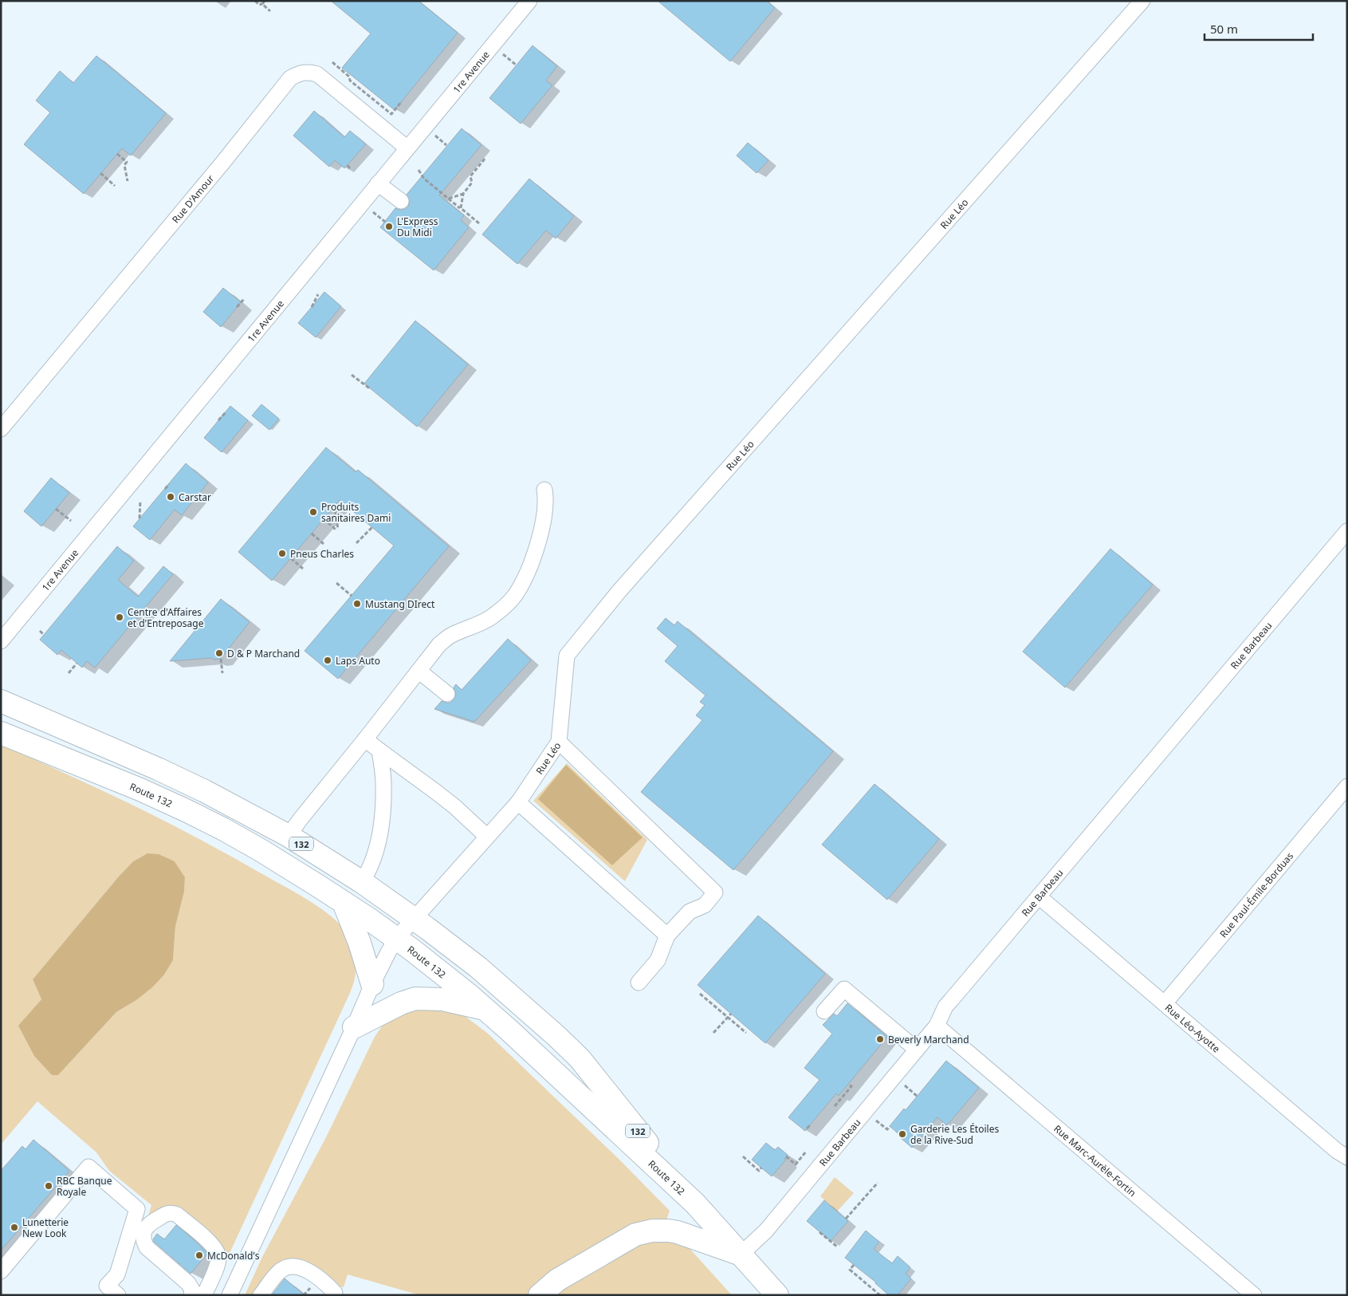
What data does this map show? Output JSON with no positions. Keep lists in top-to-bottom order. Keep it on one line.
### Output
{"streets":{"highway":["Route 132","132"],"street":["1re Avenue","Rue D'Amour","Rue Léo","Rue Barbeau","Rue Paul-Émile-Borduas","Rue Léo-Ayotte","Rue Marc-Aurèle-Fortin"]},"crossings":[["1re Avenue","Rue D'Amour"],["Rue Léo","Route 132"],["Rue Léo","132"],["Rue Barbeau","Route 132"],["Rue Barbeau","Rue Léo-Ayotte"],["Rue Barbeau","Rue Marc-Aurèle-Fortin"],["Route 132","132"],["Rue Paul-Émile-Borduas","Rue Léo-Ayotte"]],"places":["L'Express Du Midi","Carstar","Produits sanitaires Dami","Pneus Charles","Mustang DIrect","Centre d'Affaires et d'Entreposage","D & P Marchand","Laps Auto","Beverly Marchand","Garderie Les Étoiles de la Rive-Sud","RBC Banque Royale","Lunetterie New Look","McDonald's"],"scale_bar":"50 m"}
